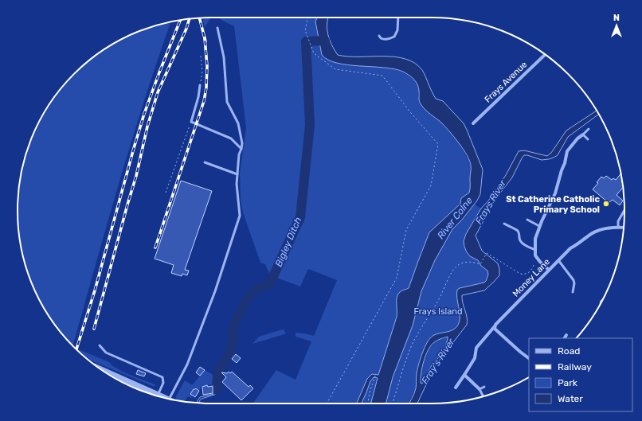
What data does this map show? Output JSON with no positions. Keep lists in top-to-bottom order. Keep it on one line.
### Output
{"streets":{"street":["Frays Avenue","Money Lane"]},"water":["Frays River","River Colne","Bigley Ditch","Fray's River"],"parks":["Frays Island"],"places":["St Catherine Catholic Primary School"],"legend":["Road","Railway","Park","Water"],"north":"top"}
